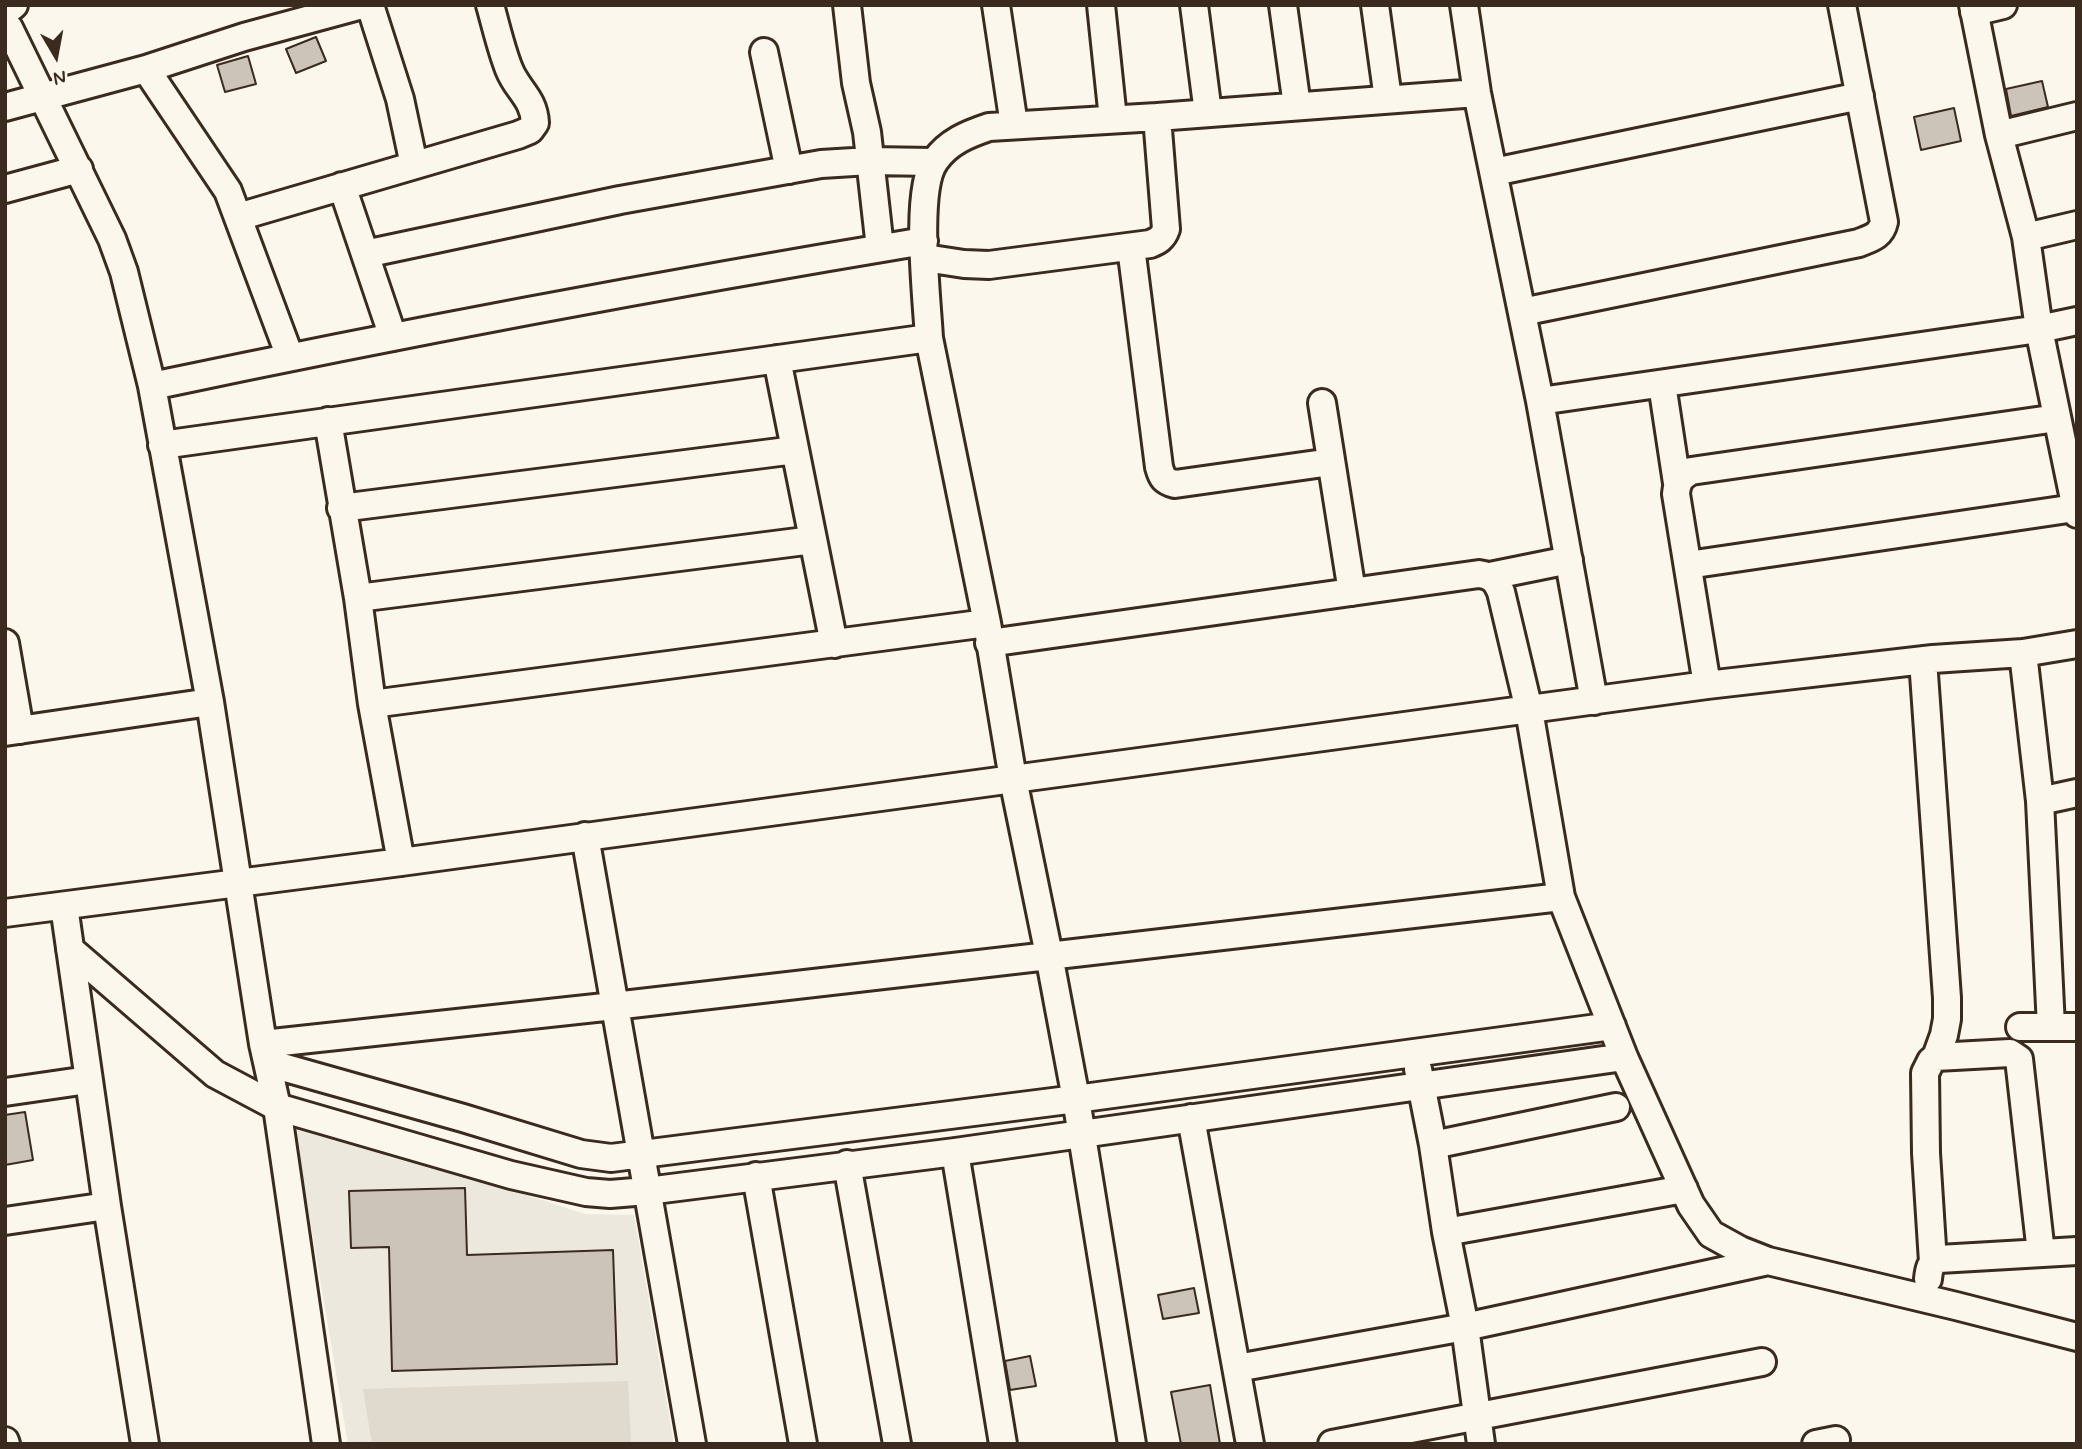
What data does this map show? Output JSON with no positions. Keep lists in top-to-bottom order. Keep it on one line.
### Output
{"north":"bottom"}
